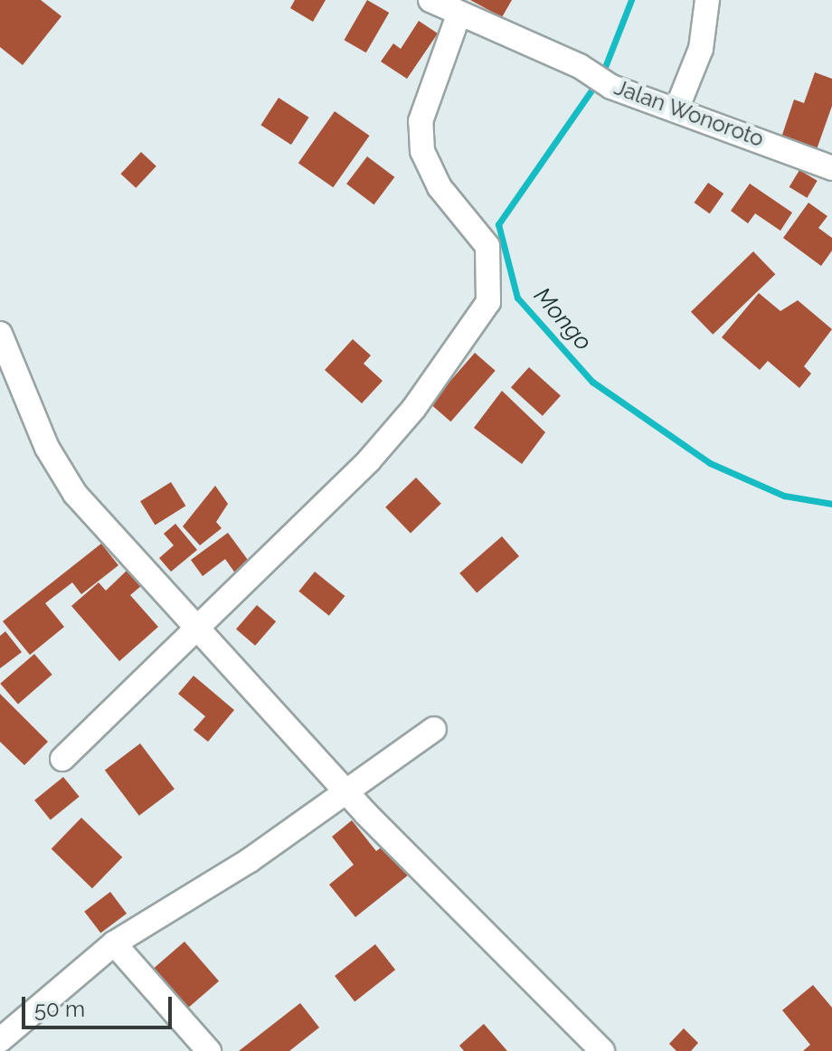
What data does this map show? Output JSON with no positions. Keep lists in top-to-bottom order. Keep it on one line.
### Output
{"streets":{"street":["Jalan Wonoroto"]},"water":["Mongo"],"scale_bar":"50 m"}
